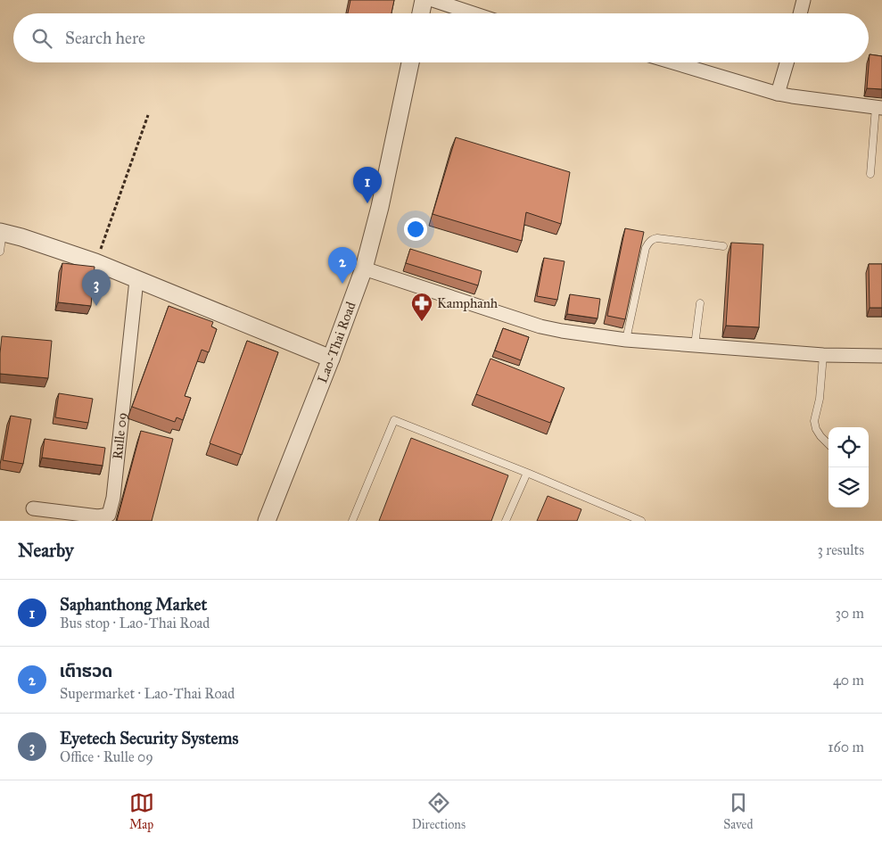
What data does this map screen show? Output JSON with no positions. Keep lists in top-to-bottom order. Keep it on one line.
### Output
{"streets":{"street":["Lao-Thai Road","Rulle 09"]},"places":{"pharmacy":["Kamphanh"]},"page":{"search":"Search here","pins":["1","2","3"],"heading":["Nearby","3 results"],"list":[{"mark":"1","name":"Saphanthong Market","note":"Bus stop · Lao-Thai Road","value":"30 m"},{"mark":"2","name":"ເຕົາຮວດ","note":"Supermarket · Lao-Thai Road","value":"40 m"},{"mark":"3","name":"Eyetech Security Systems","note":"Office · Rulle 09","value":"160 m"}],"nav":["Map","Directions","Saved"]}}
